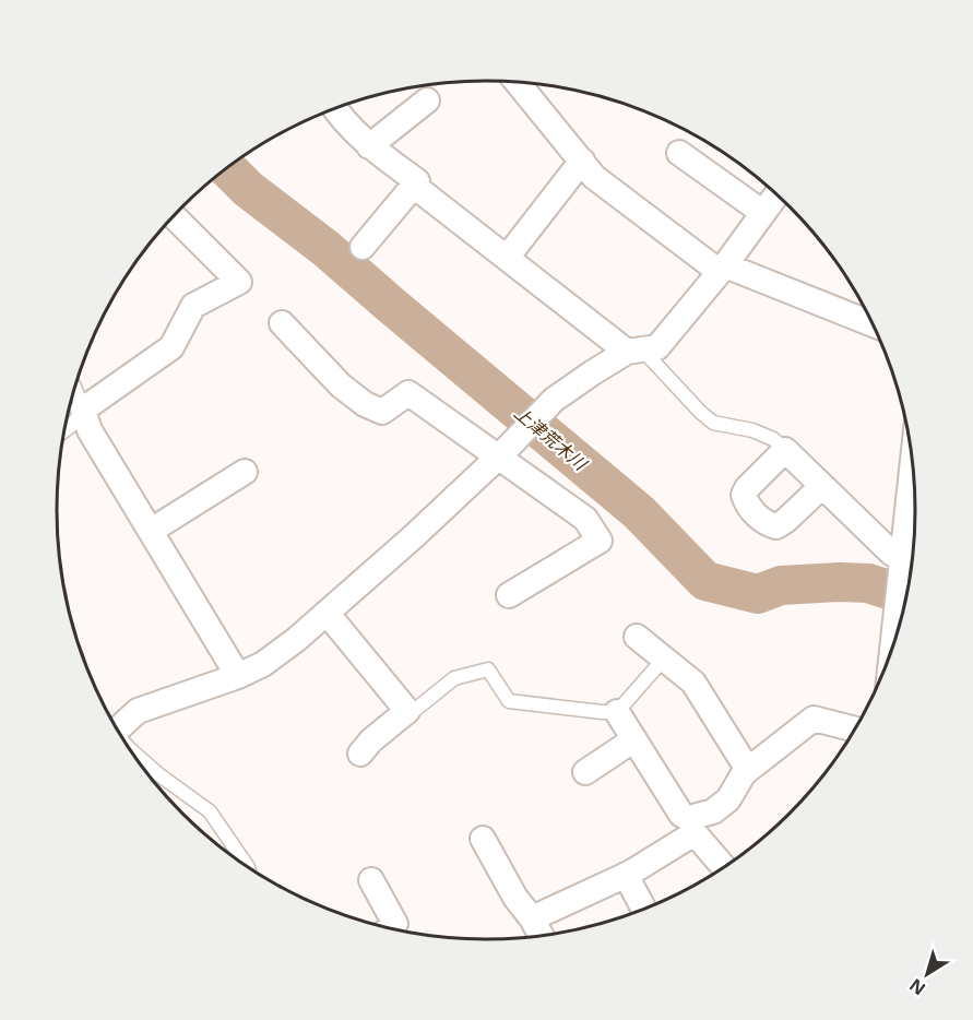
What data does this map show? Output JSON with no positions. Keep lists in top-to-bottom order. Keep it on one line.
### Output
{"water":["上津荒木川"],"north":"bottom left"}
